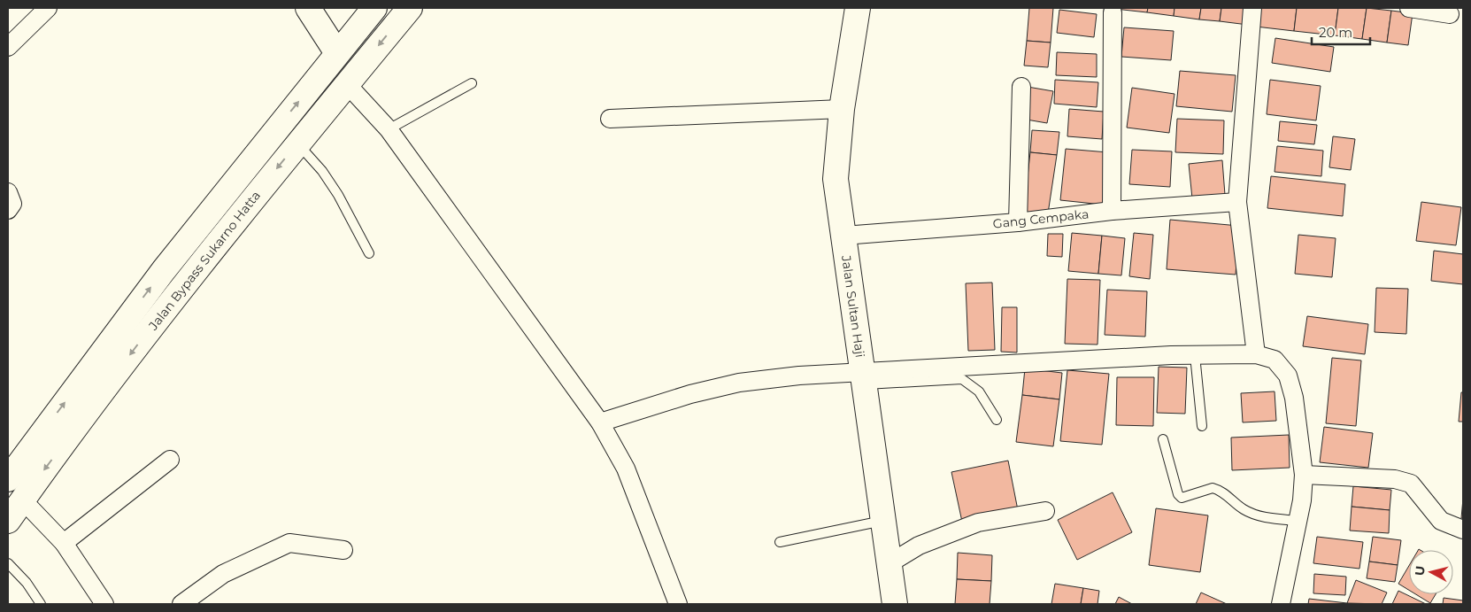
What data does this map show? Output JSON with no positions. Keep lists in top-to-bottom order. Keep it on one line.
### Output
{"streets":{"main road":["Jalan Bypass Sukarno Hatta","Jalan Sultan Haji"],"street":["Gang Cempaka"]},"crossings":[["Gang Cempaka","Jalan Sultan Haji"]],"scale_bar":"20 m","north":"left"}
